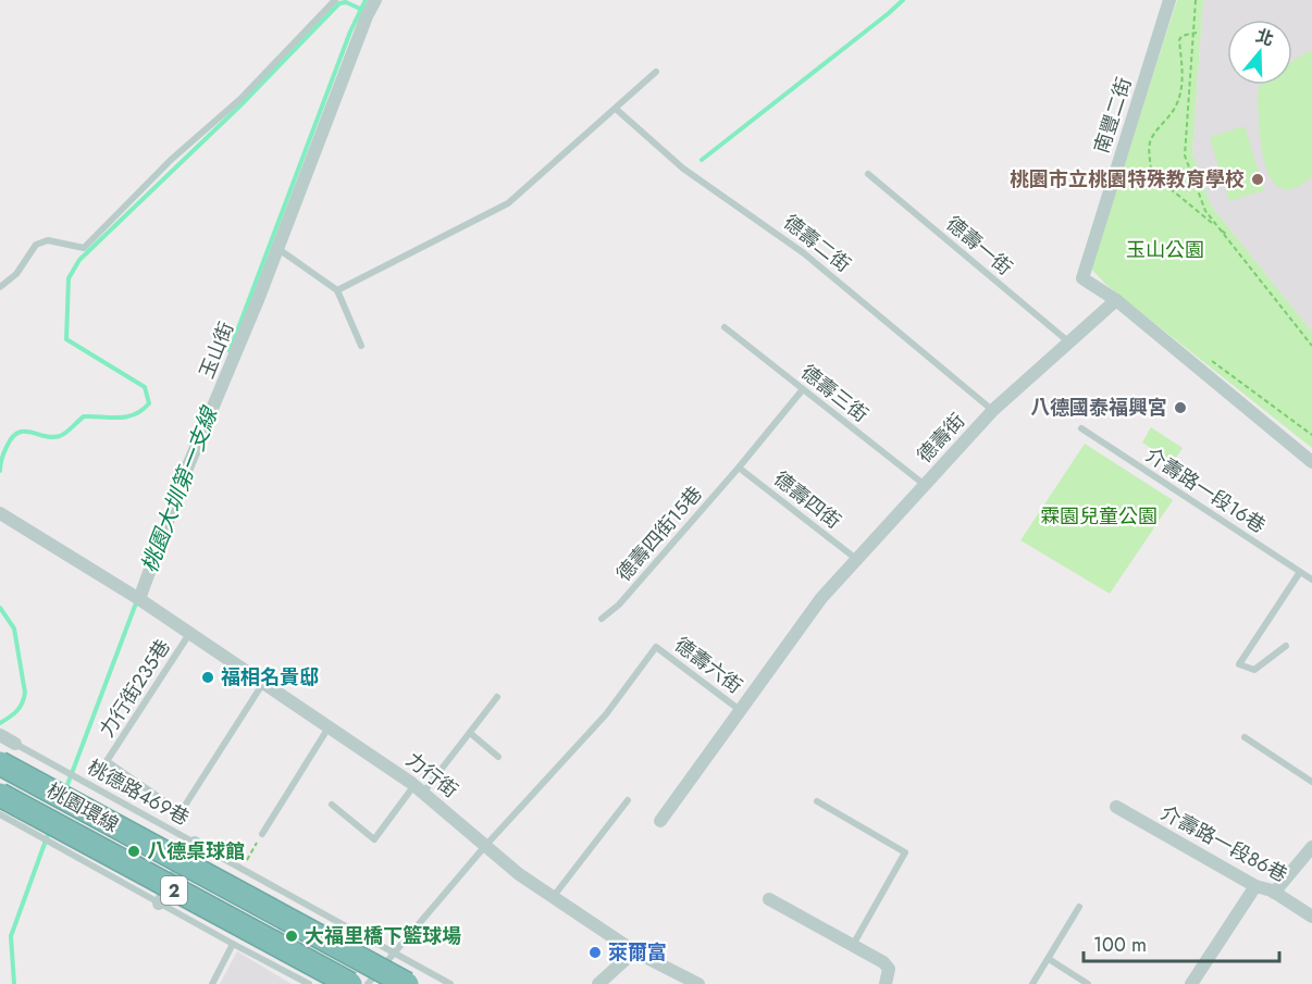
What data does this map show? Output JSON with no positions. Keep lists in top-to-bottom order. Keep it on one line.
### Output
{"streets":{"highway":["桃園環線","2"],"street":["南豐二街","玉山街","德壽街","力行街","介壽路一段86巷"],"lane":["德壽二街","德壽一街","德壽三街","介壽路一段16巷","德壽四街","德壽四街15巷","德壽六街","力行街235巷","桃德路469巷"]},"crossings":[["南豐二街","德壽街"],["德壽二街","德壽街"],["德壽一街","德壽街"],["玉山街","力行街"],["德壽三街","德壽街"],["德壽三街","德壽四街15巷"],["德壽街","德壽四街"],["德壽街","德壽六街"],["德壽四街","德壽四街15巷"],["德壽六街","力行街"],["力行街235巷","力行街"]],"water":["桃園大圳第一支線"],"parks":["玉山公園","霖園兒童公園"],"places":["桃園市立桃園特殊教育學校","八德國泰福興宮","福相名貴邸","八德桌球館","大福里橋下籃球場","萊爾富"],"scale_bar":"100 m","north":"top"}
